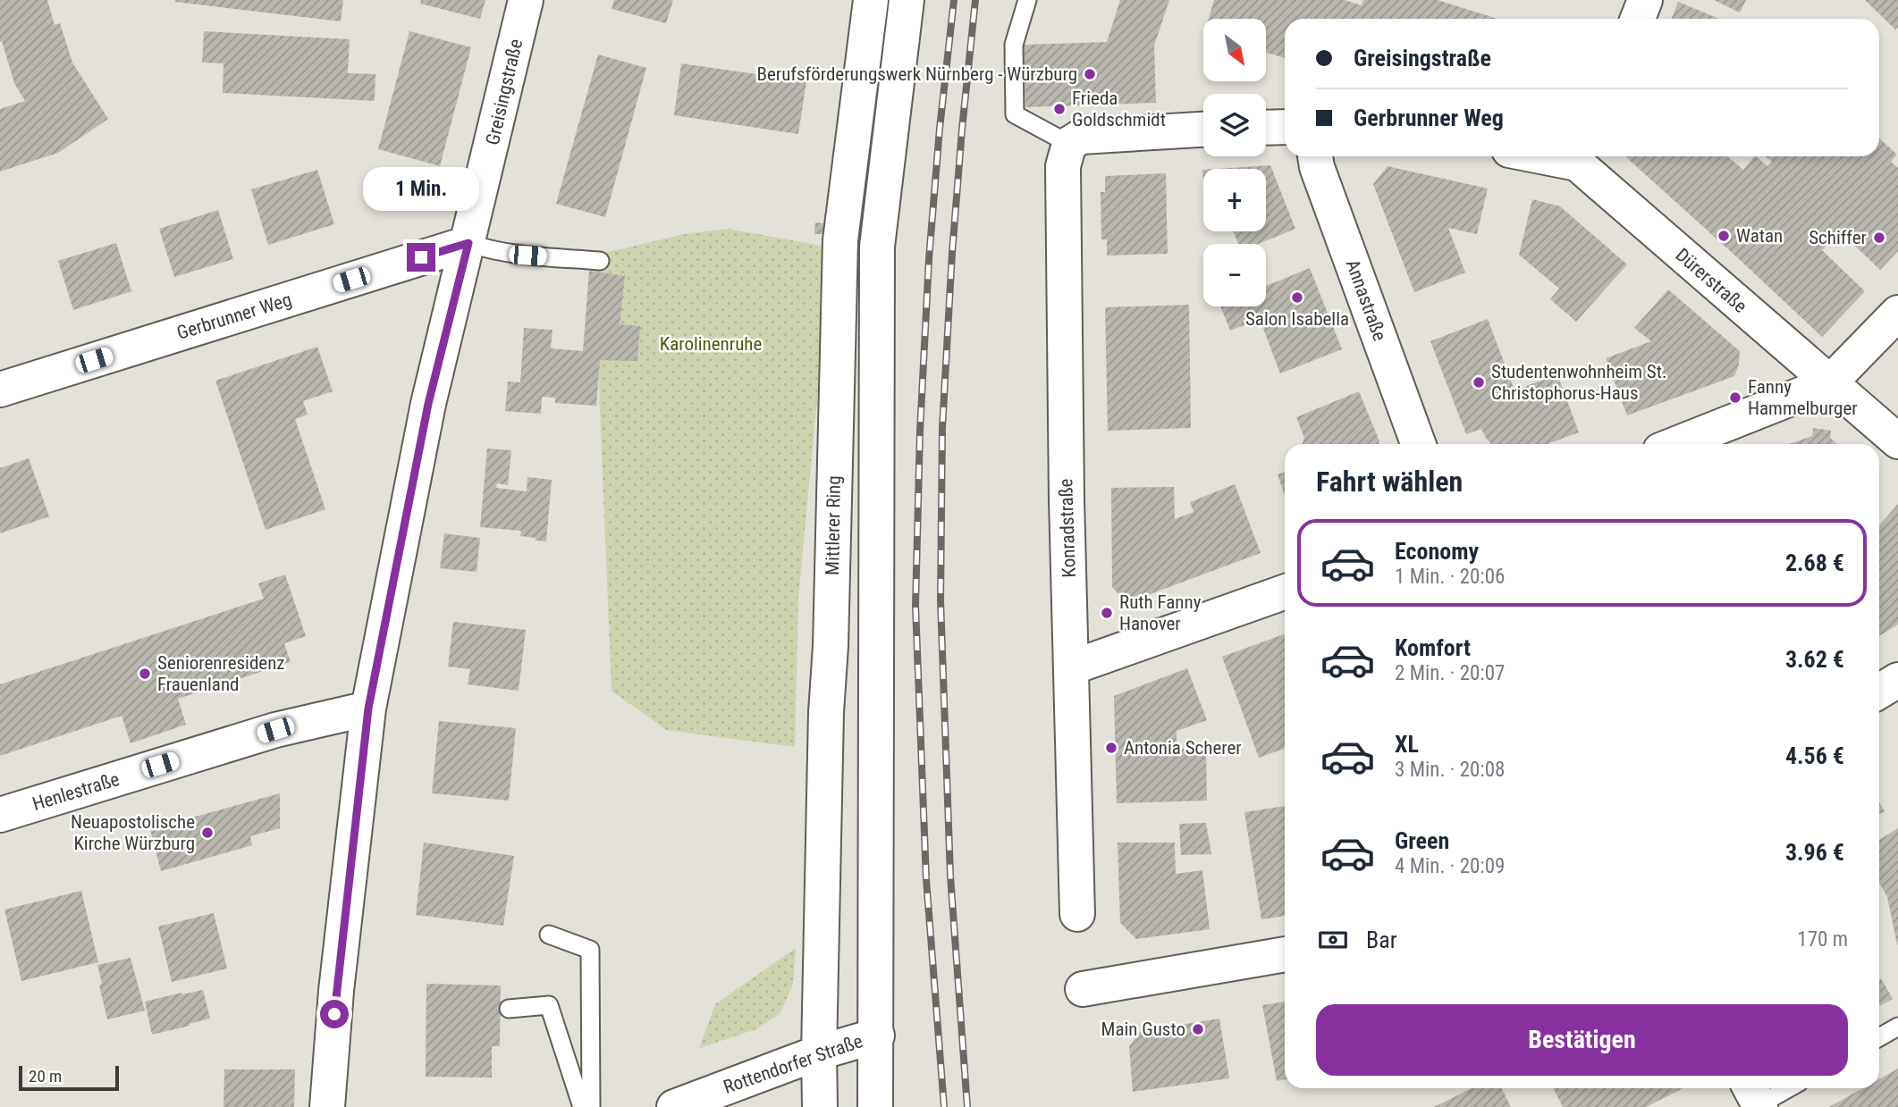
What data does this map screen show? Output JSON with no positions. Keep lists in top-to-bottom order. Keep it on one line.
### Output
{"streets":{"street":["Greisingstraße","Dürerstraße","Annastraße","Gerbrunner Weg","Mittlerer Ring","Konradstraße","Henlestraße","Rottendorfer Straße"]},"crossings":[["Greisingstraße","Gerbrunner Weg"],["Greisingstraße","Henlestraße"],["Mittlerer Ring","Rottendorfer Straße"]],"parks":["Karolinenruhe"],"places":["Berufsförderungswerk Nürnberg - Würzburg","Frieda Goldschmidt","Watan","Schiffer","Salon Isabella","Studentenwohnheim St. Christophorus-Haus","Fanny Hammelburger","Ruth Fanny Hanover","Seniorenresidenz Frauenland","Antonia Scherer","Neuapostolische Kirche Würzburg","Main Gusto"],"scale_bar":"20 m","north":"bottom right","page":{"map_buttons":["+","−"],"banner":["Greisingstraße","Gerbrunner Weg"],"bubble":"1 Min.","heading":"Fahrt wählen","list":[{"name":"Economy","note":"1 Min. · 20:06","value":"2.68 €"},{"name":"Komfort","note":"2 Min. · 20:07","value":"3.62 €"},{"name":"XL","note":"3 Min. · 20:08","value":"4.56 €"},{"name":"Green","note":"4 Min. · 20:09","value":"3.96 €"}],"pay":["Bar","170 m"],"buttons":"Bestätigen","scale":"20 m"}}
